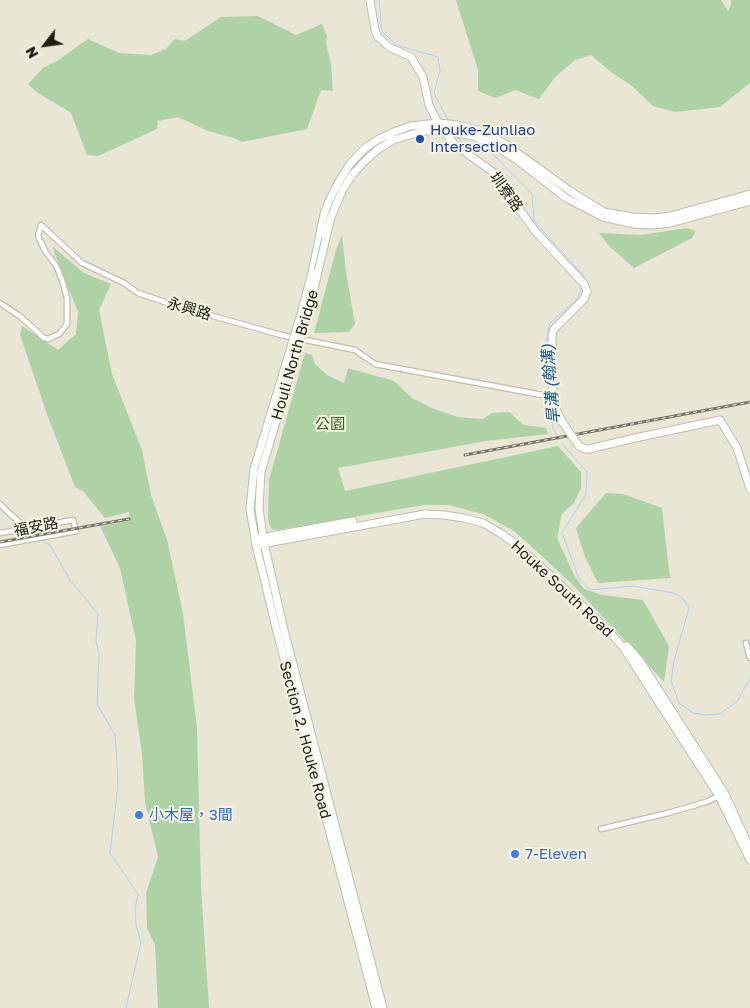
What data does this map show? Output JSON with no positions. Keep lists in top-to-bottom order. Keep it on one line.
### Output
{"streets":{"street":["圳寮路","永興路","Houli North Bridge","福安路","Houke South Road","Section 2, Houke Road"]},"crossings":[["圳寮路","永興路"],["圳寮路","Houli North Bridge"],["Houli North Bridge","Section 2, Houke Road"],["Houke South Road","Section 2, Houke Road"]],"water":["旱溝 (翰溝)"],"parks":["公園"],"places":["Houke-Zunliao Intersection","小木屋，3間","7-Eleven"],"north":"bottom left"}
